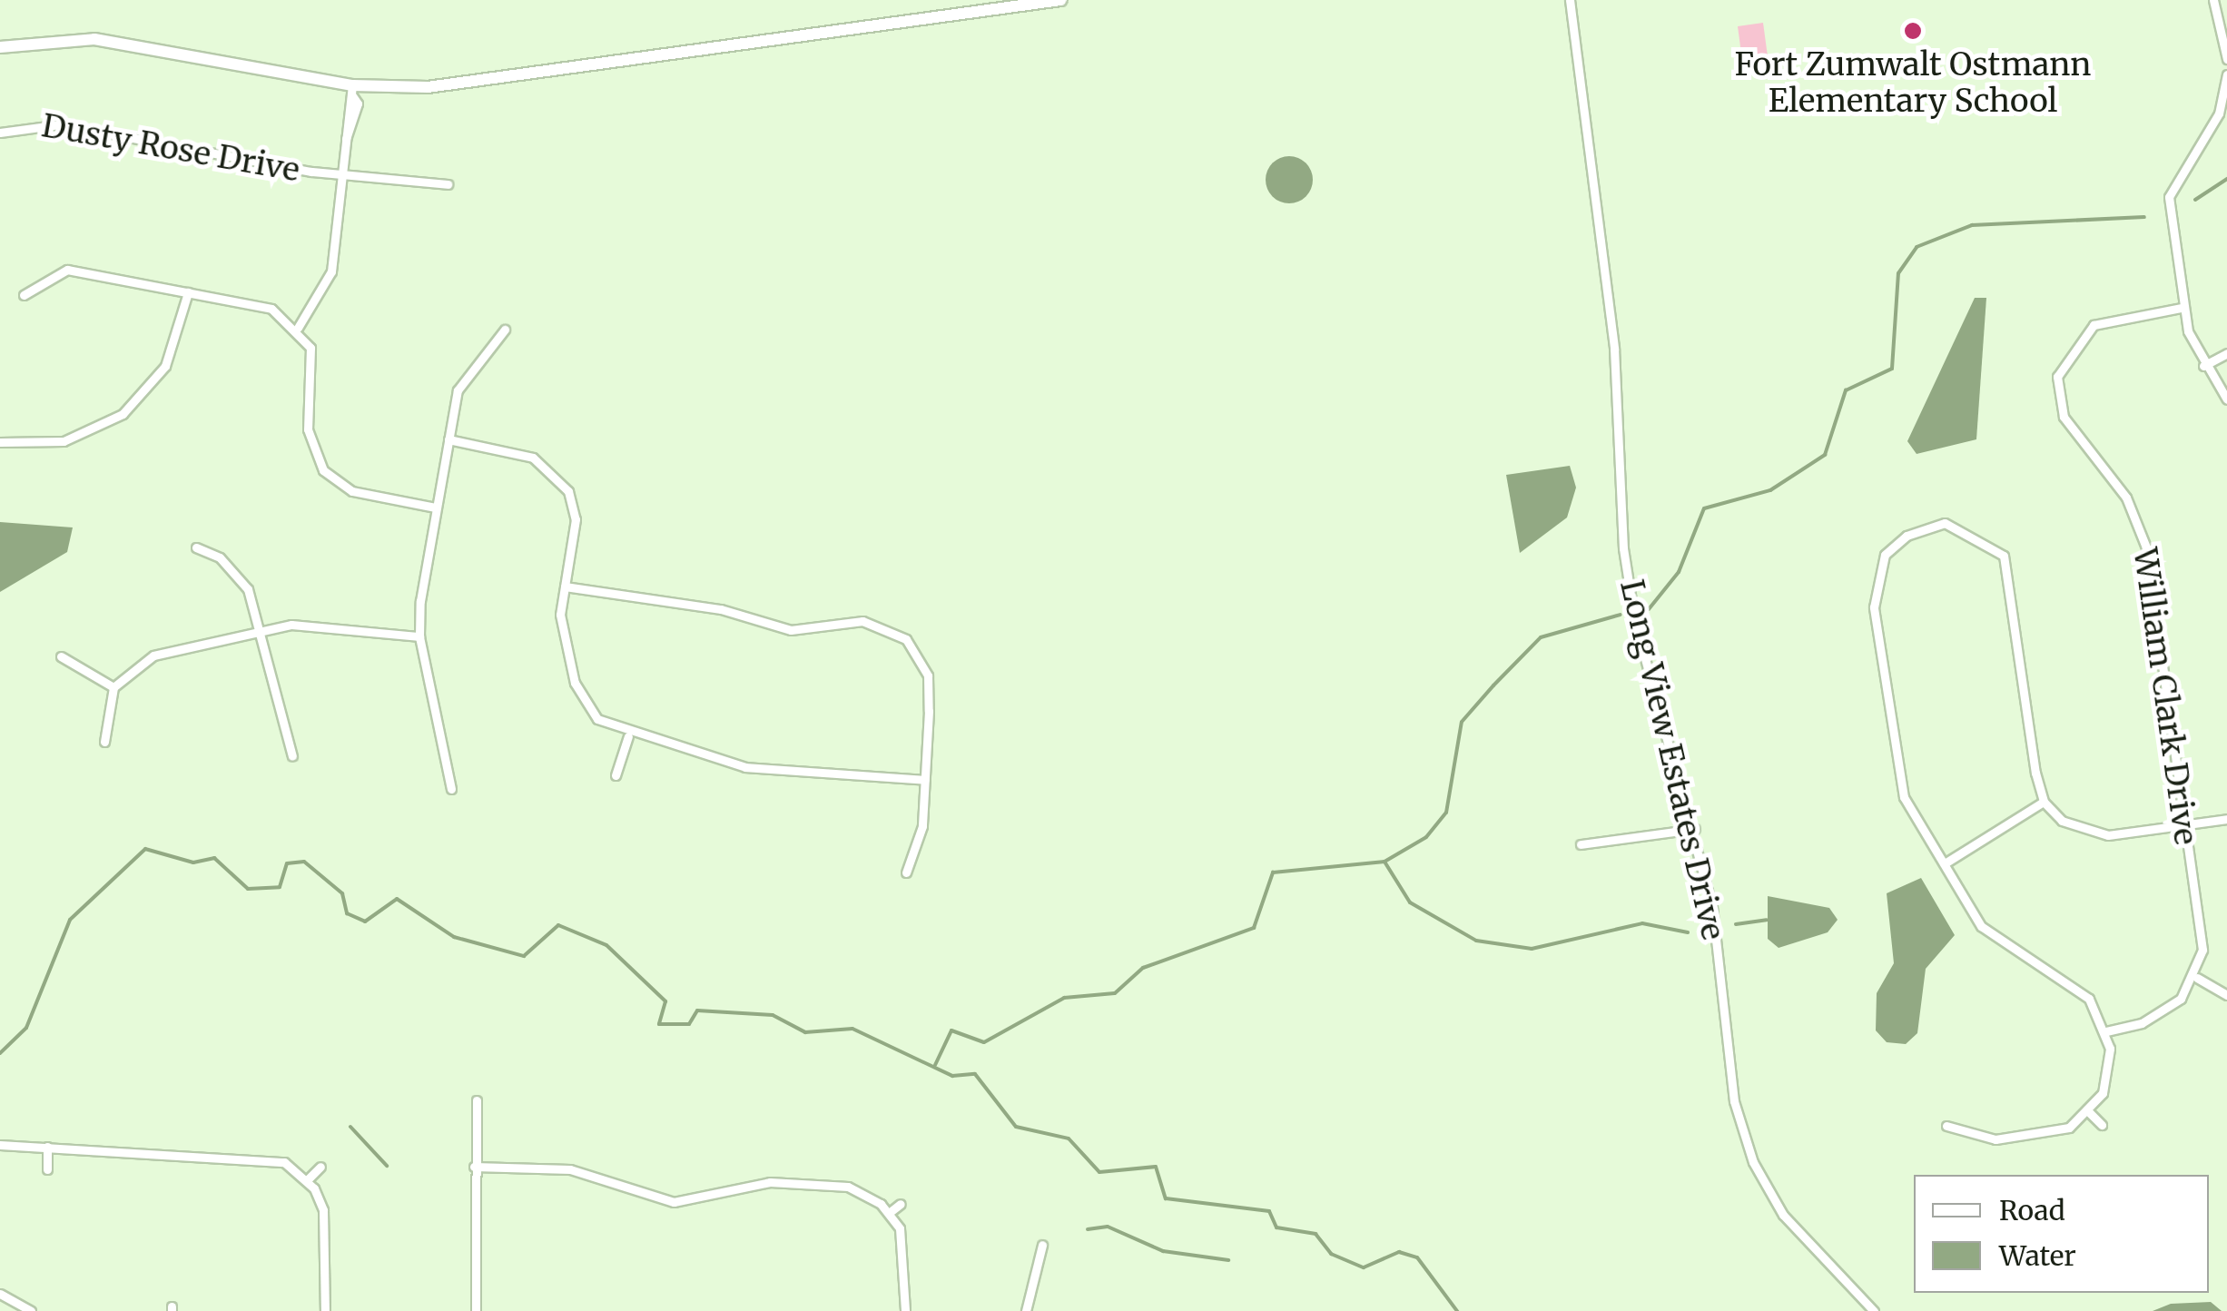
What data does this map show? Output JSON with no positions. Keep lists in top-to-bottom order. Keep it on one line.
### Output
{"streets":{"street":["Dusty Rose Drive","William Clark Drive","Long View Estates Drive"]},"places":["Fort Zumwalt Ostmann Elementary School"],"legend":["Road","Water"]}
